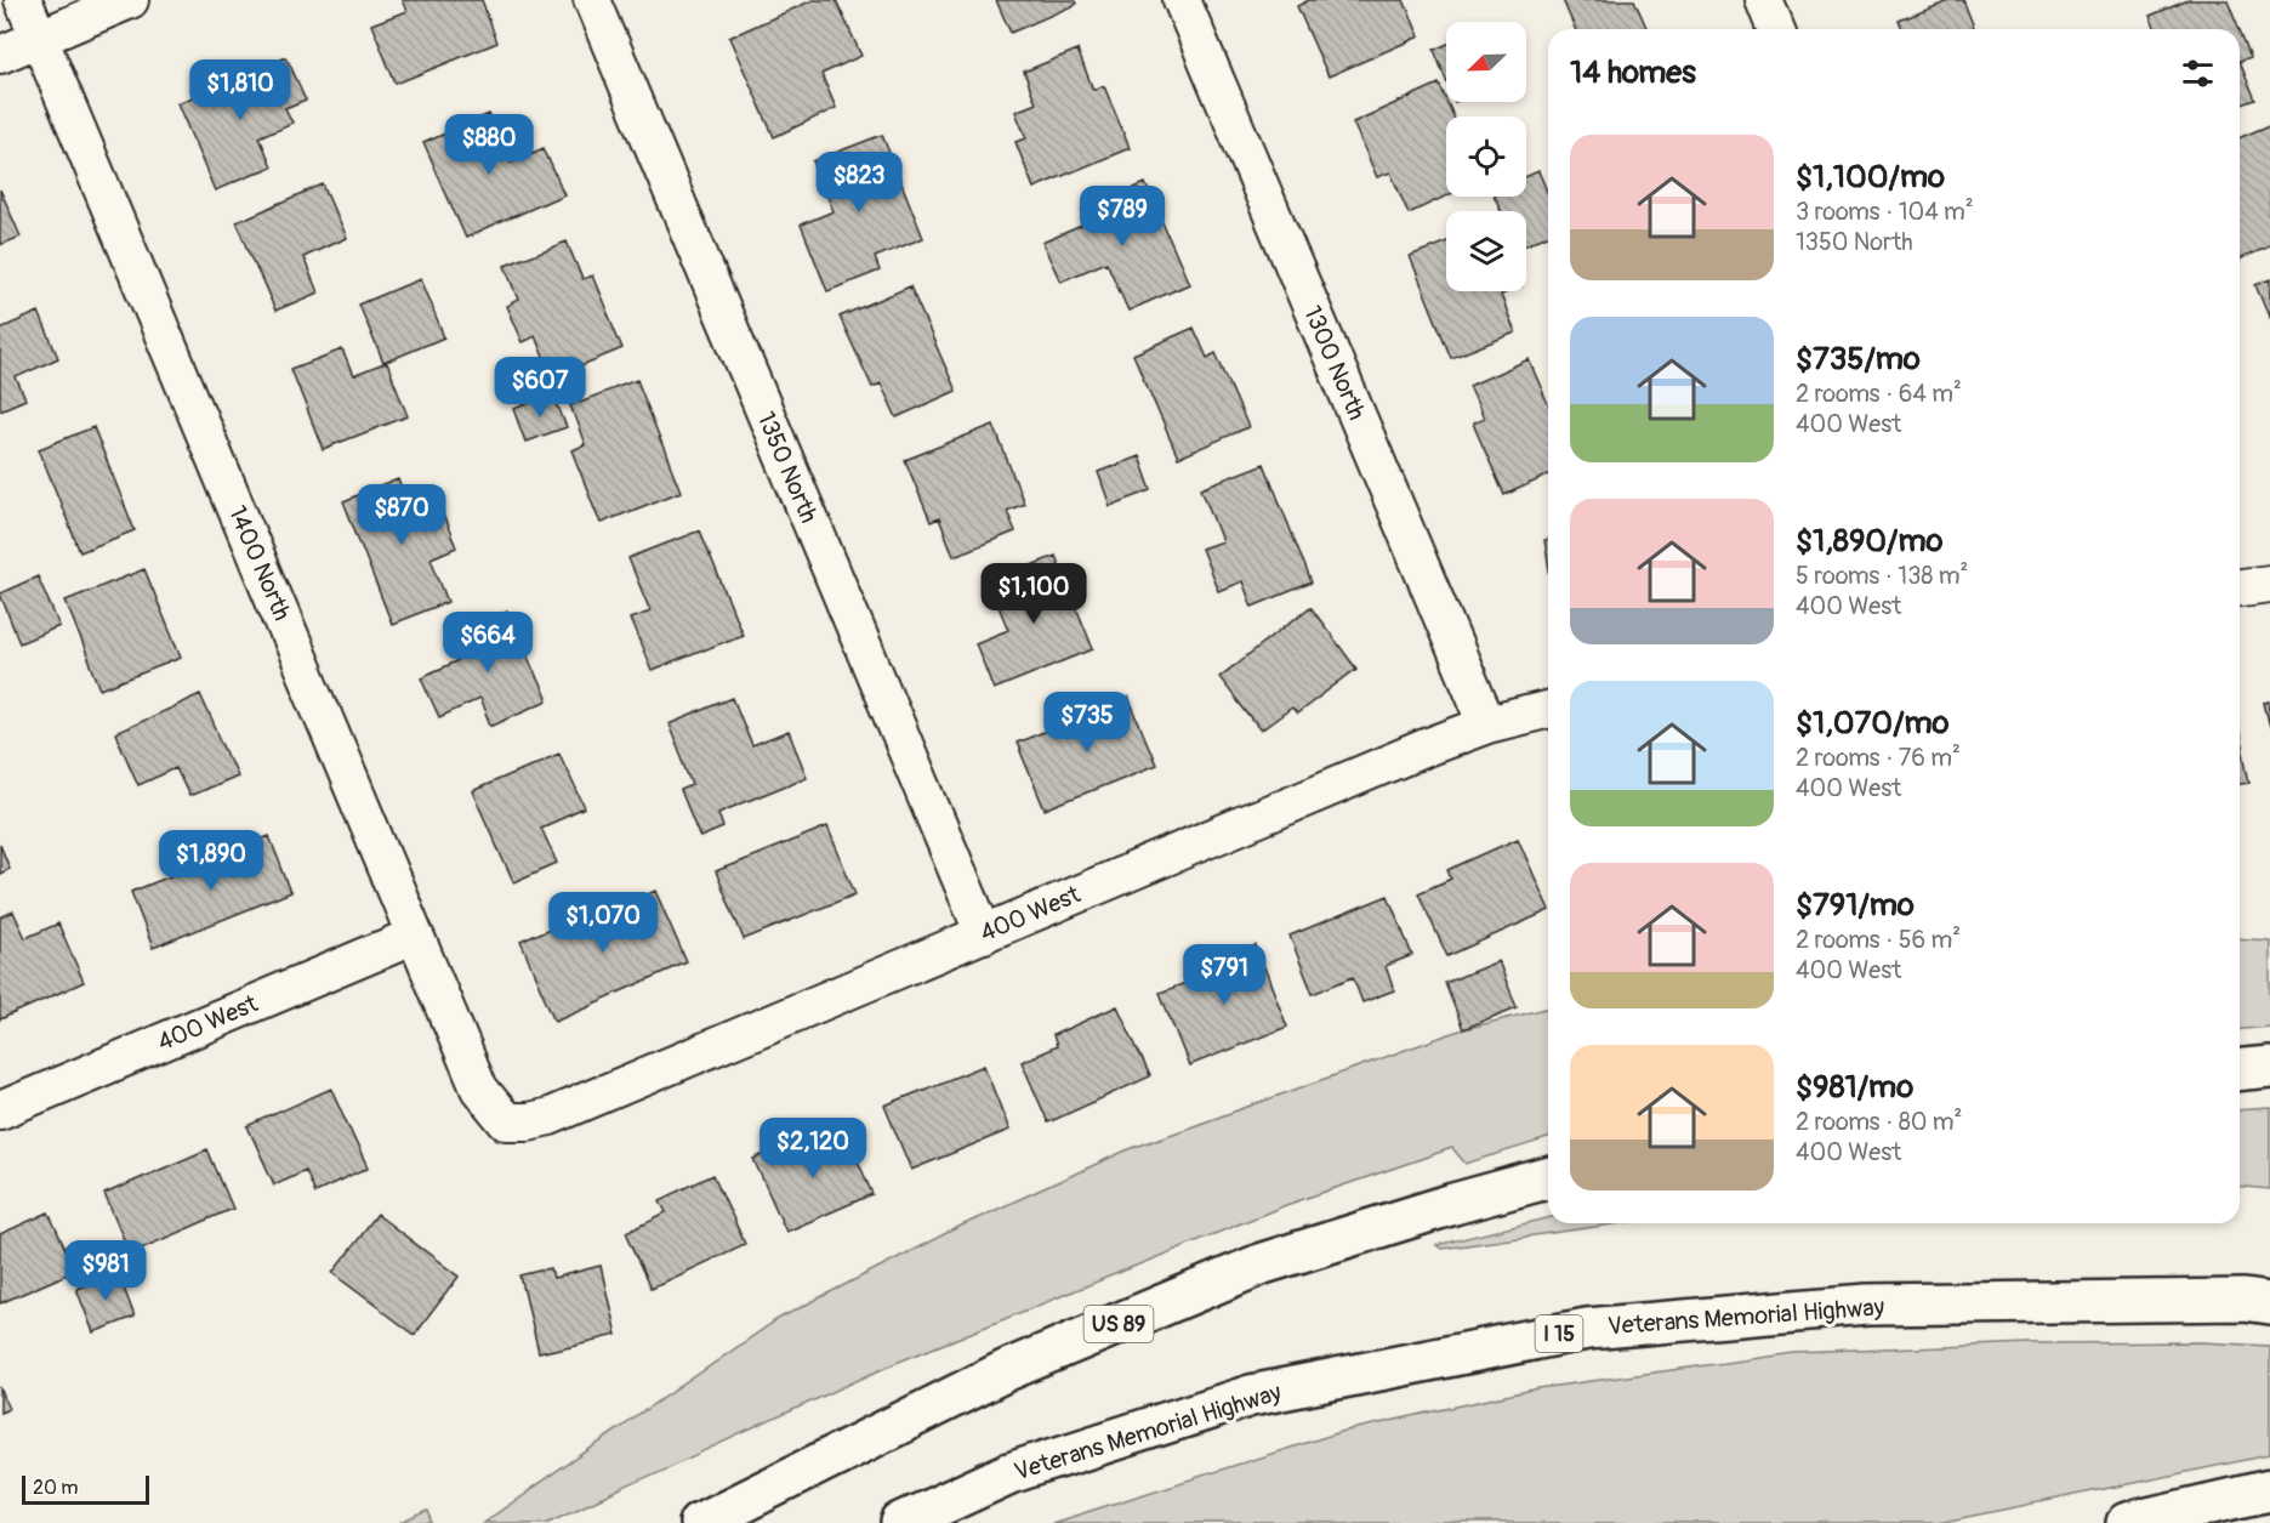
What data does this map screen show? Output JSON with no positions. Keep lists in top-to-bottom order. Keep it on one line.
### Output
{"streets":{"highway":["Veterans Memorial Highway","US 89","I 15"],"street":["1300 North","1350 North","1400 North","400 West"]},"crossings":[["1300 North","400 West"],["1350 North","400 West"],["1400 North","400 West"]],"scale_bar":"20 m","north":"bottom left","page":{"heading":"14 homes","price":["$1,810","$880","$823","$789","$607","$870","$1,100","$664","$735","$1,890","$1,070","$791","$2,120","$981"],"list":[{"name":"$1,100/mo","note":"3 rooms · 104 m² · 1350 North"},{"name":"$735/mo","note":"2 rooms · 64 m² · 400 West"},{"name":"$1,890/mo","note":"5 rooms · 138 m² · 400 West"},{"name":"$1,070/mo","note":"2 rooms · 76 m² · 400 West"},{"name":"$791/mo","note":"2 rooms · 56 m² · 400 West"},{"name":"$981/mo","note":"2 rooms · 80 m² · 400 West"}],"scale":"20 m"}}
